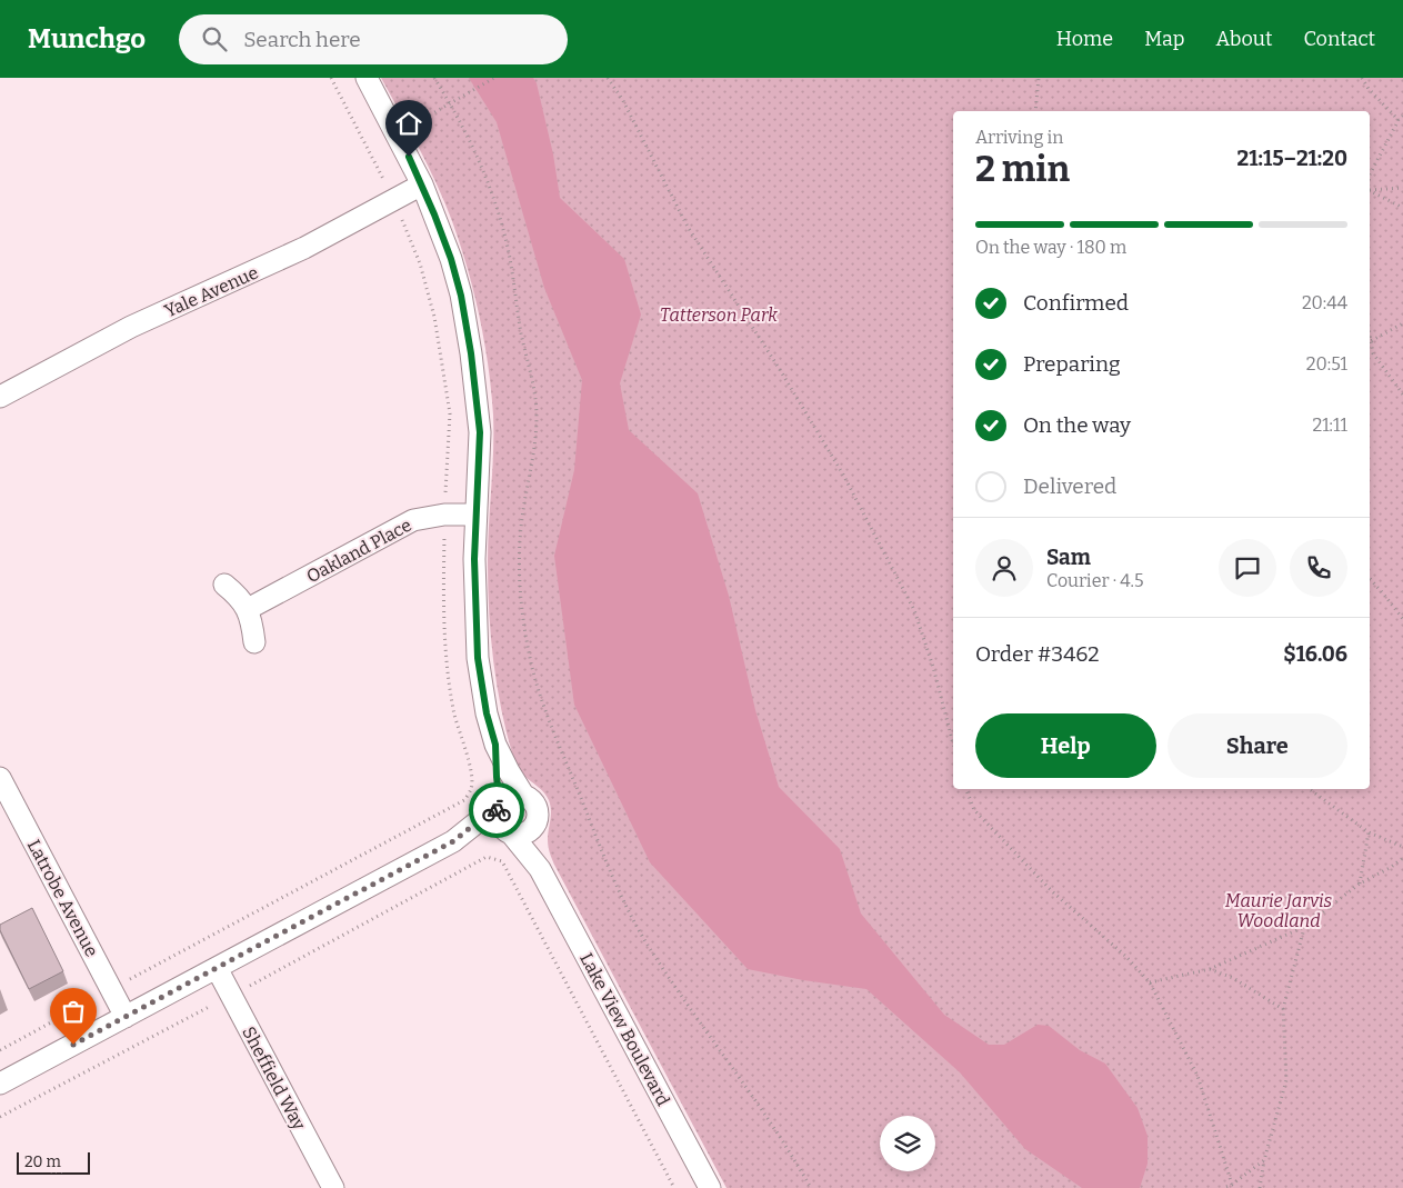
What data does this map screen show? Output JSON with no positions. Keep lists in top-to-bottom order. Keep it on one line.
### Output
{"streets":{"street":["Yale Avenue","Oakland Place","Latrobe Avenue","Lake View Boulevard","Sheffield Way"]},"parks":["Tatterson Park","Maurie Jarvis Woodland"],"scale_bar":"20 m","page":{"header":"Munchgo","search":"Search here","nav":["Home","Map","About","Contact"],"heading":["2 min","Arriving in","21:15–21:20"],"panel":["Sam","Courier · 4.5","Order #3462","$16.06"],"bar":"On the way · 180 m","list":[["Confirmed","20:44"],["Preparing","20:51"],["On the way","21:11"],"Delivered"],"buttons":["Help","Share"],"scale":"20 m"}}
